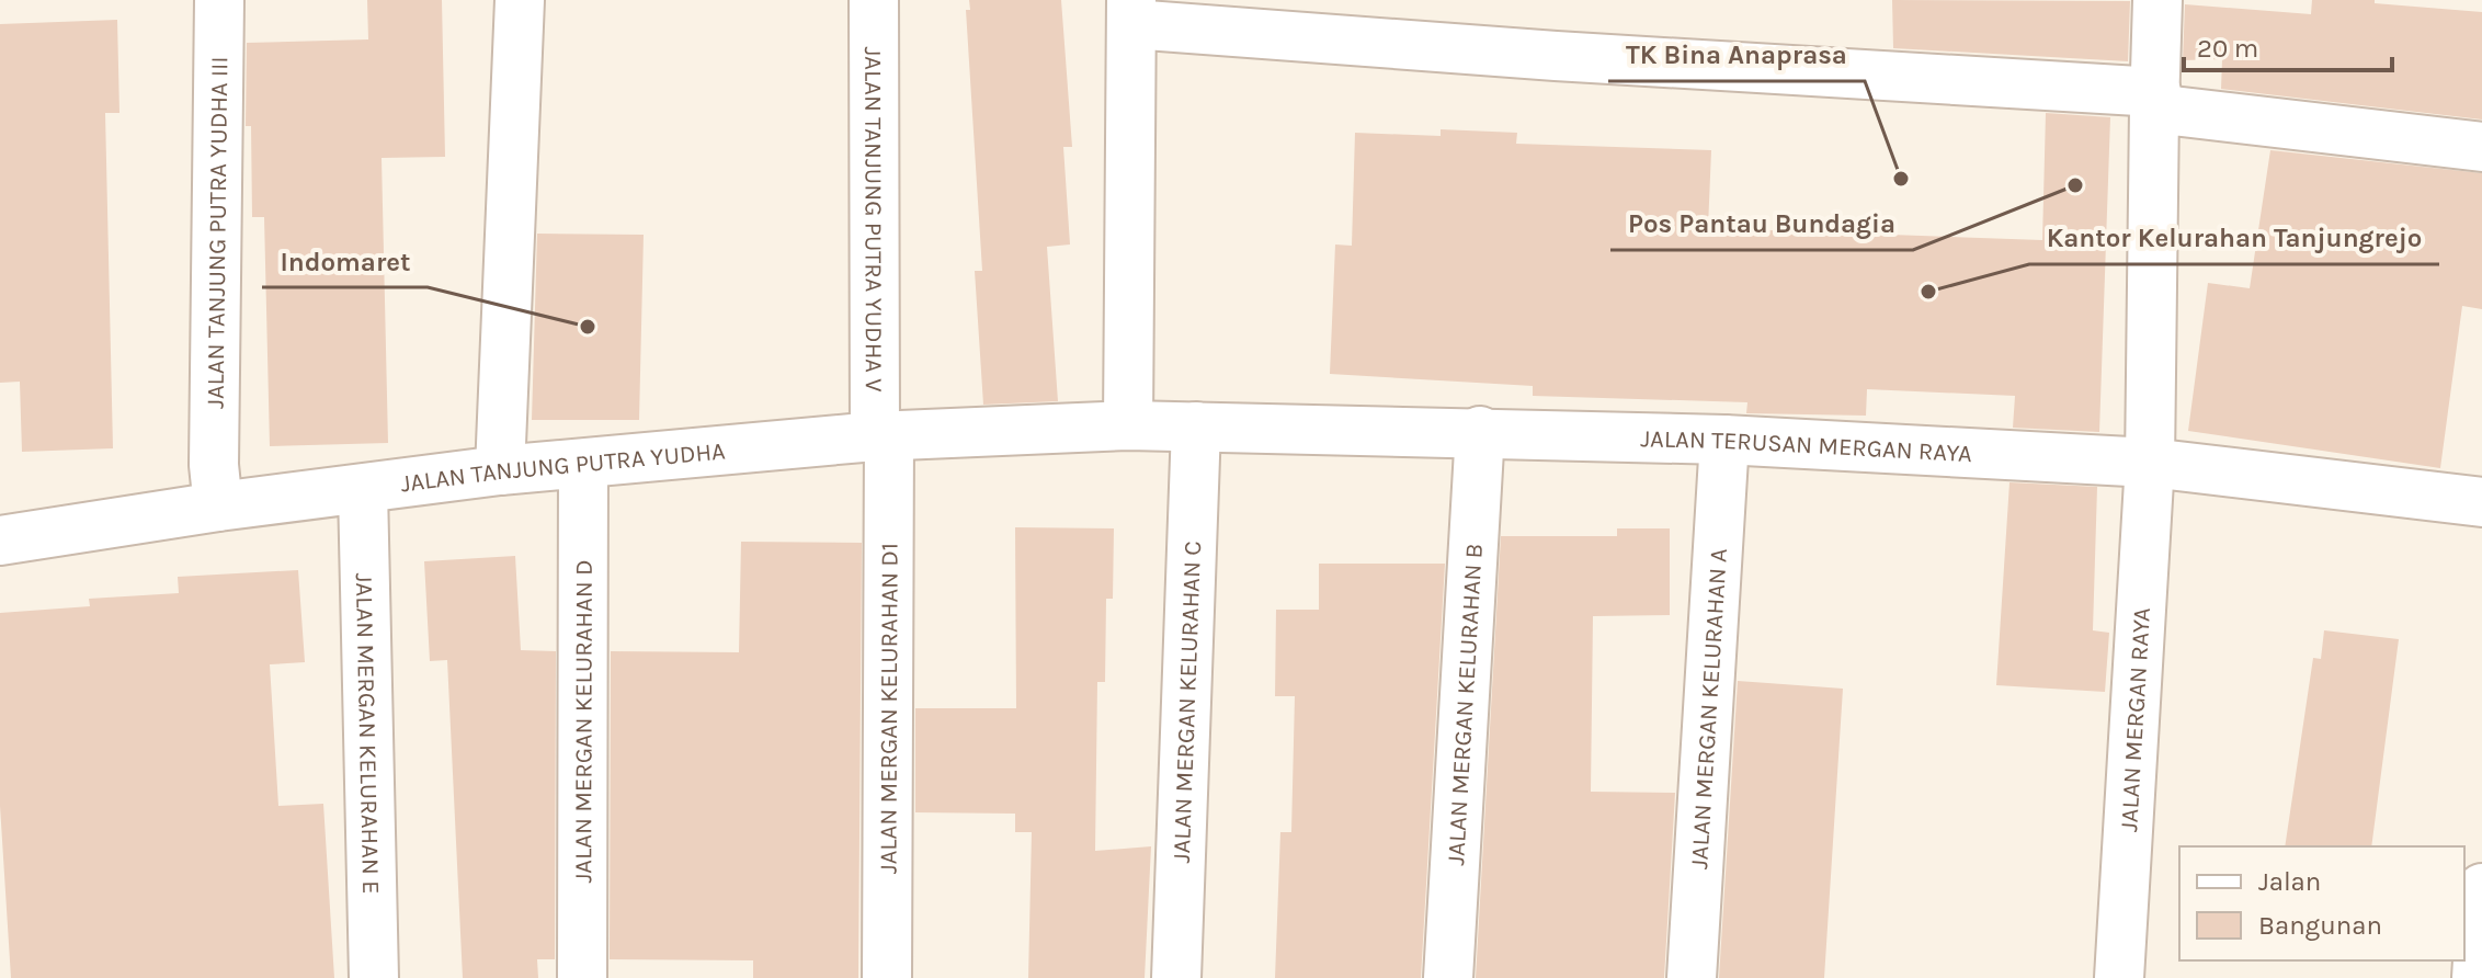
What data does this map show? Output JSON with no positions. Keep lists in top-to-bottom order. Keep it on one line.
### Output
{"streets":{"street":["JALAN TANJUNG PUTRA YUDHA V","JALAN TANJUNG PUTRA YUDHA III","JALAN TERUSAN MERGAN RAYA","JALAN TANJUNG PUTRA YUDHA","JALAN MERGAN KELURAHAN C","JALAN MERGAN KELURAHAN B","JALAN MERGAN KELURAHAN D1","JALAN MERGAN KELURAHAN A","JALAN MERGAN KELURAHAN D","JALAN MERGAN RAYA","JALAN MERGAN KELURAHAN E"]},"crossings":[["JALAN TANJUNG PUTRA YUDHA V","JALAN TANJUNG PUTRA YUDHA"],["JALAN TANJUNG PUTRA YUDHA V","JALAN MERGAN KELURAHAN D1"],["JALAN TANJUNG PUTRA YUDHA III","JALAN TANJUNG PUTRA YUDHA"],["JALAN TERUSAN MERGAN RAYA","JALAN TANJUNG PUTRA YUDHA"],["JALAN TERUSAN MERGAN RAYA","JALAN MERGAN KELURAHAN C"],["JALAN TERUSAN MERGAN RAYA","JALAN MERGAN KELURAHAN B"],["JALAN TERUSAN MERGAN RAYA","JALAN MERGAN KELURAHAN A"],["JALAN TERUSAN MERGAN RAYA","JALAN MERGAN RAYA"],["JALAN TANJUNG PUTRA YUDHA","JALAN MERGAN KELURAHAN D1"],["JALAN TANJUNG PUTRA YUDHA","JALAN MERGAN KELURAHAN D"],["JALAN TANJUNG PUTRA YUDHA","JALAN MERGAN KELURAHAN E"]],"places":["TK Bina Anaprasa","Pos Pantau Bundagia","Kantor Kelurahan Tanjungrejo","Indomaret"],"legend":["Jalan","Bangunan"],"scale_bar":"20 m"}
